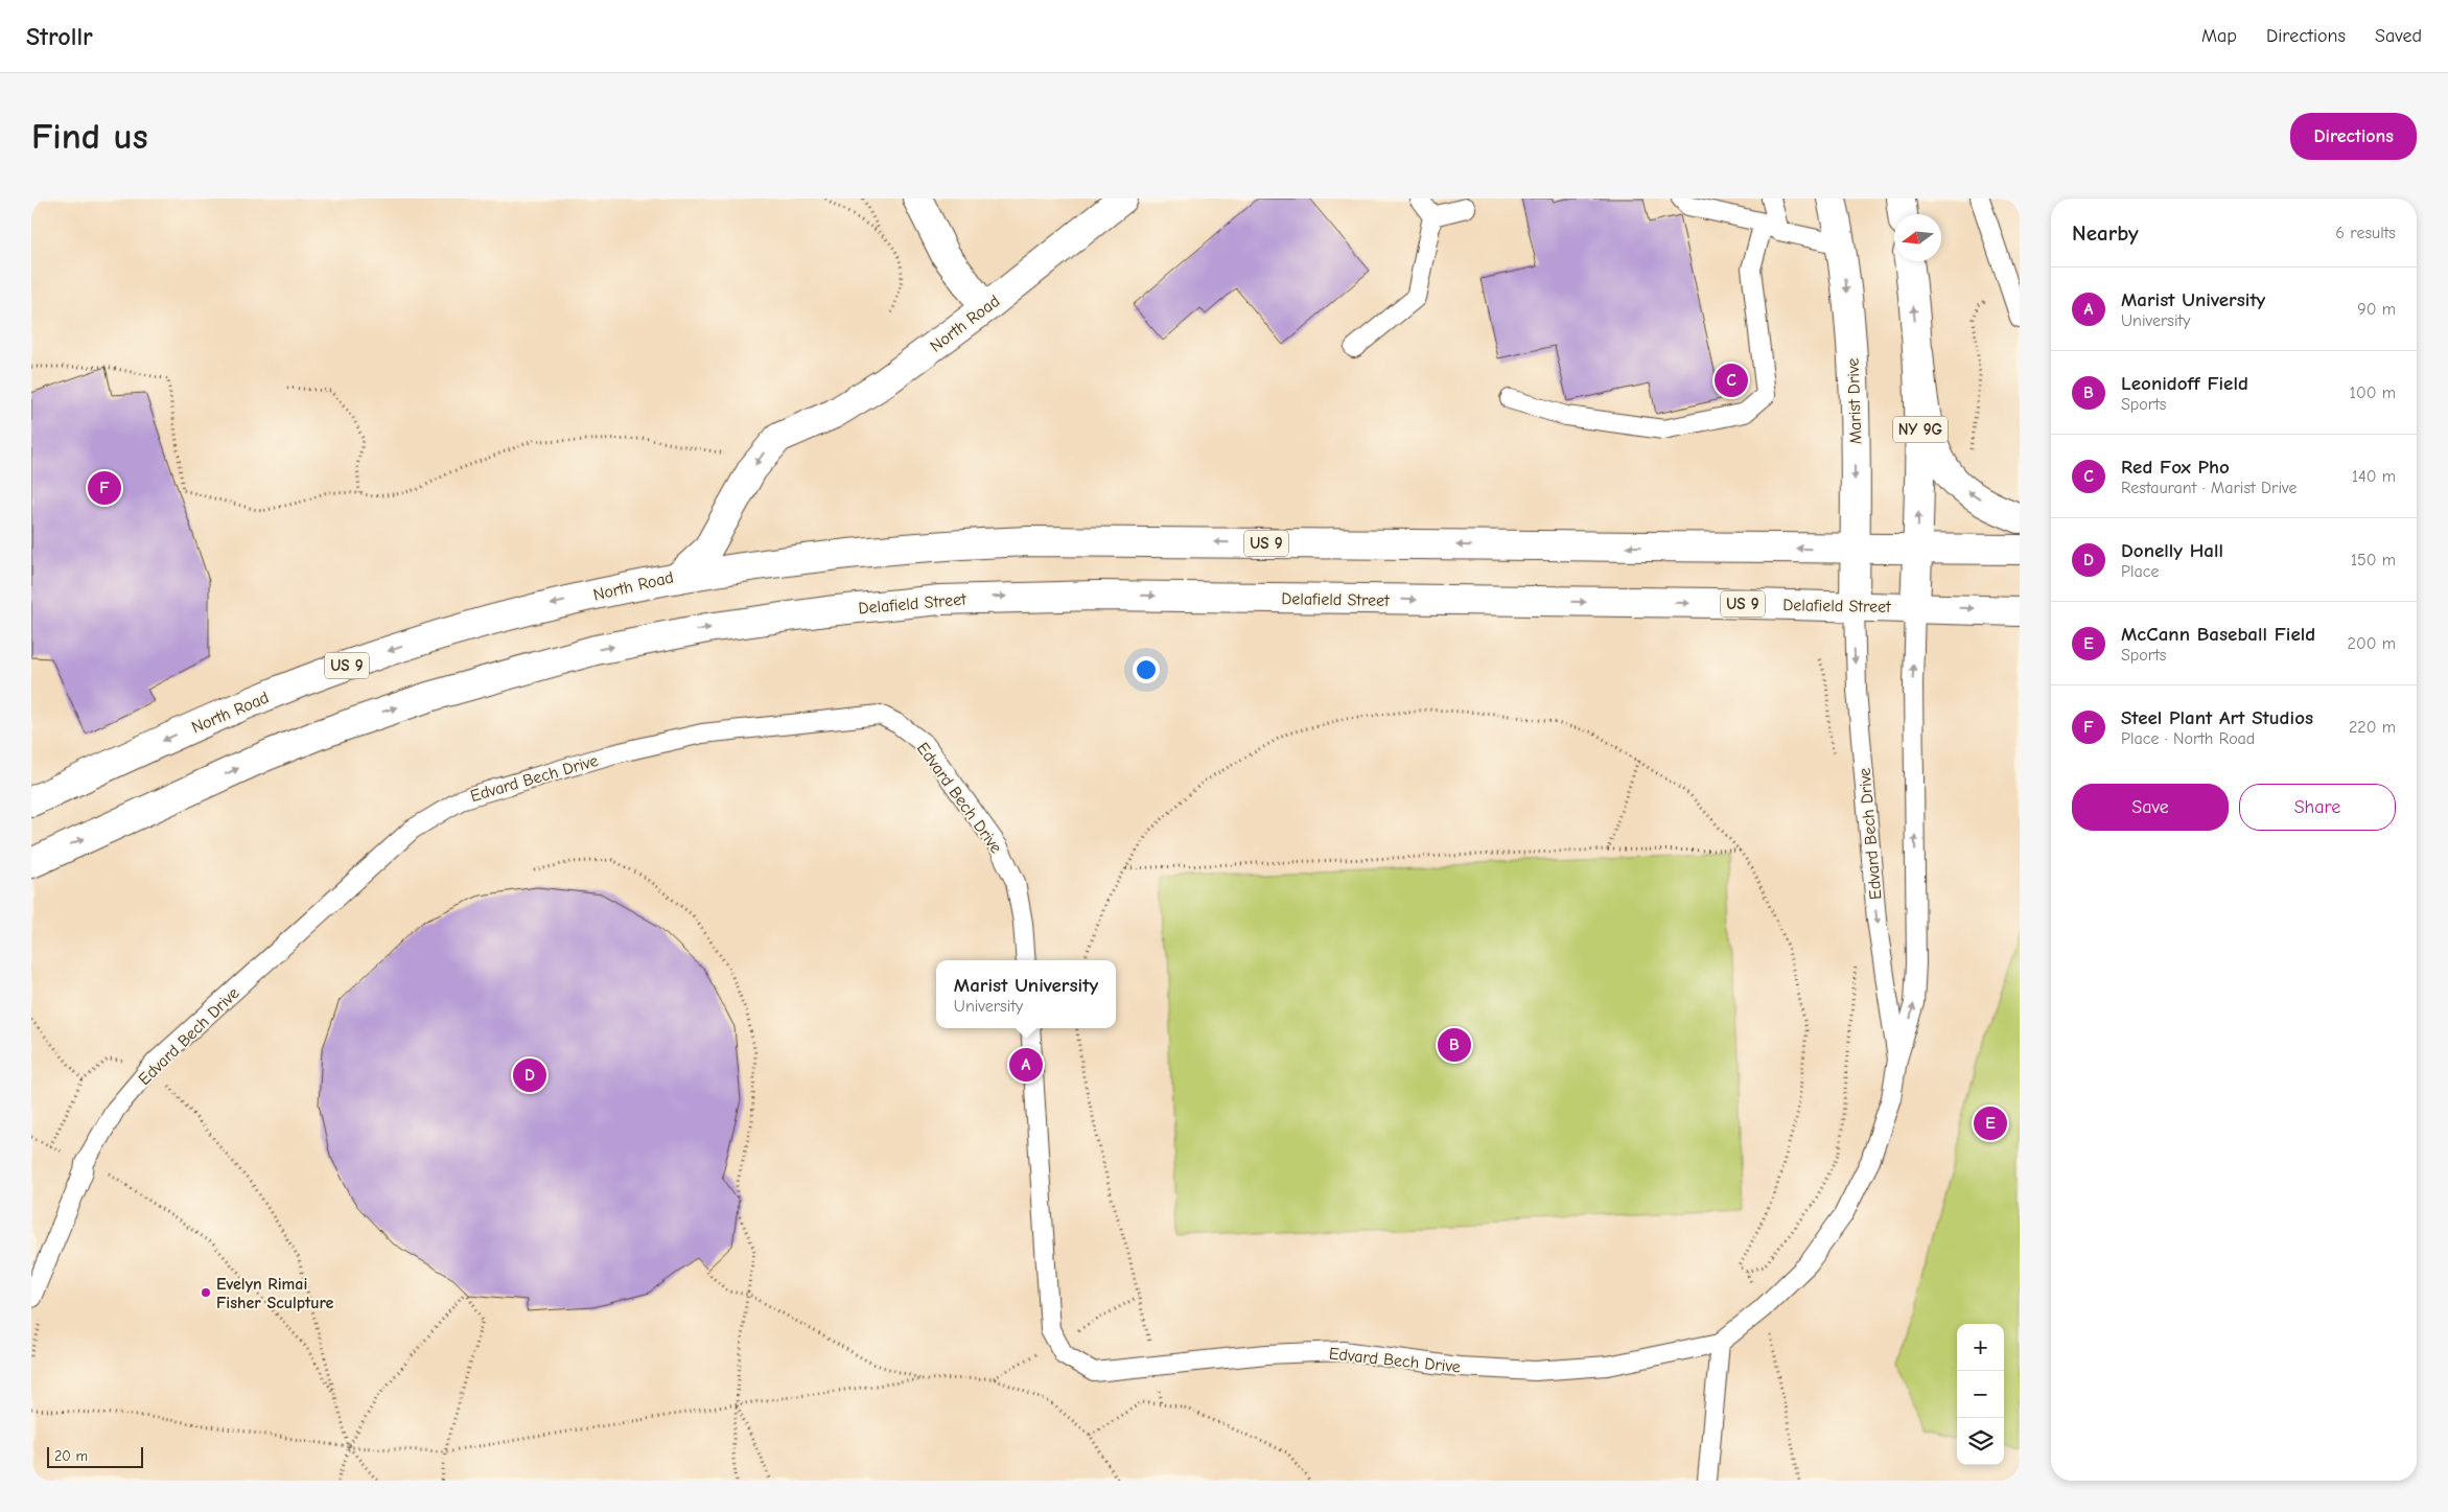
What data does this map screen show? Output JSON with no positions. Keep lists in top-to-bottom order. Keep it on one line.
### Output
{"streets":{"main road":["North Road","Marist Drive","NY 9G","US 9","Delafield Street"],"lane":["Edvard Bech Drive"]},"crossings":[["North Road","US 9"],["Marist Drive","US 9"],["Marist Drive","Delafield Street"],["Marist Drive","Edvard Bech Drive"],["NY 9G","US 9"],["NY 9G","Delafield Street"],["NY 9G","Edvard Bech Drive"],["Delafield Street","Edvard Bech Drive"]],"one_way":["North Road"],"places":["Evelyn Rimai Fisher Sculpture"],"scale_bar":"20 m","north":"left","page":{"header":"Strollr","nav":["Map","Directions","Saved"],"buttons":["Directions",["Save","Share"]],"title":"Find us","heading":["Nearby","6 results"],"list":[{"mark":"A","name":"Marist University","note":"University","value":"90 m"},{"mark":"B","name":"Leonidoff Field","note":"Sports","value":"100 m"},{"mark":"C","name":"Red Fox Pho","note":"Restaurant · Marist Drive","value":"140 m"},{"mark":"D","name":"Donelly Hall","note":"Place","value":"150 m"},{"mark":"E","name":"McCann Baseball Field","note":"Sports","value":"200 m"},{"mark":"F","name":"Steel Plant Art Studios","note":"Place · North Road","value":"220 m"}],"pins":["C","F","B","A","D","E"],"popup":["Marist University","University"],"map_buttons":["+","−"],"scale":"20 m"}}
